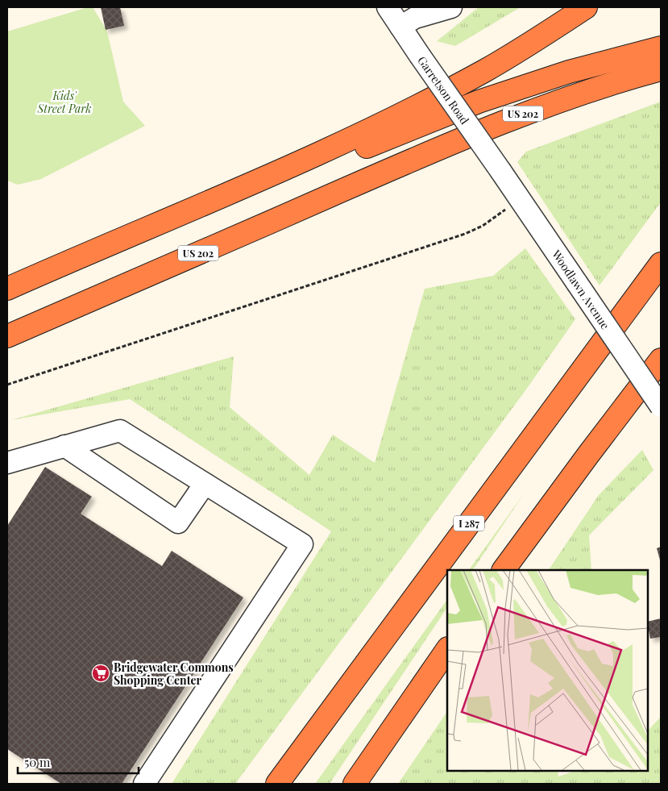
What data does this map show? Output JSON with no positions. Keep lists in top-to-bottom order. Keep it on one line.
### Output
{"streets":{"highway":["US 202","I 287"],"street":["Garretson Road","Woodlawn Avenue"]},"crossings":[["Garretson Road","Woodlawn Avenue"]],"parks":["Kids' Street Park"],"places":{"supermarket":["Bridgewater Commons Shopping Center"]},"scale_bar":"50 m"}
